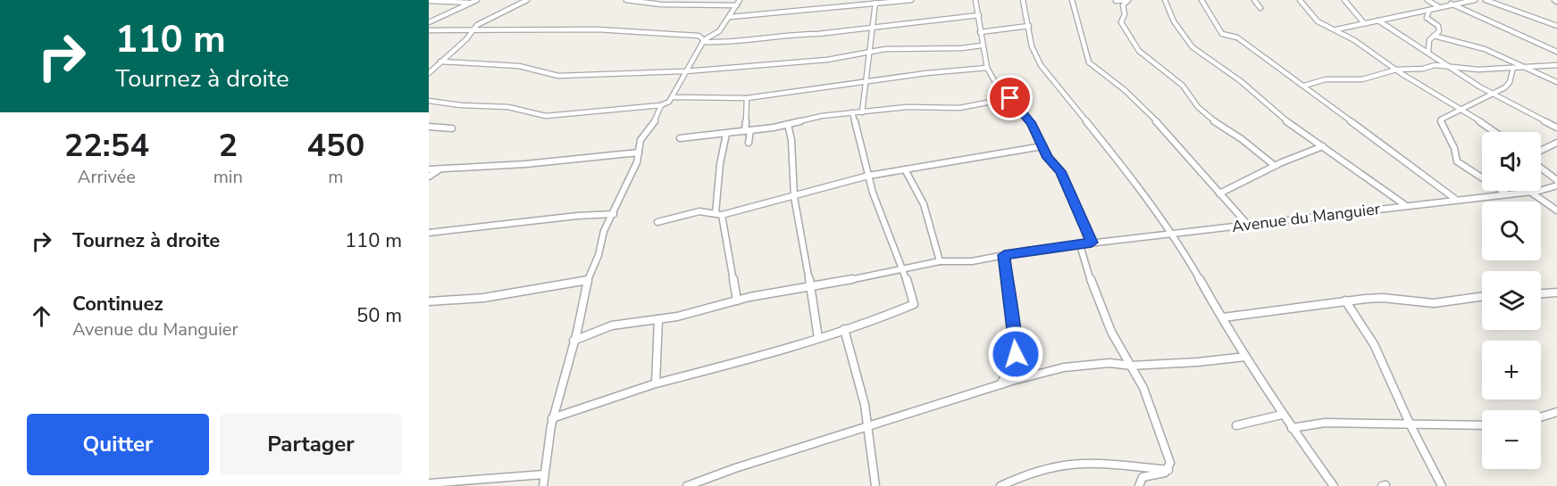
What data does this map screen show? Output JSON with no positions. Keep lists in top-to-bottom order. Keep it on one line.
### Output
{"streets":{"street":["Avenue du Manguier"]},"page":{"turn":["110 m","Tournez à droite"],"eta":["22:54","Arrivée","2","min","450","m"],"map_buttons":["+","−"],"list":[{"name":"Tournez à droite","value":"110 m"},{"name":"Continuez","note":"Avenue du Manguier","value":"50 m"}],"buttons":["Quitter","Partager"]}}
